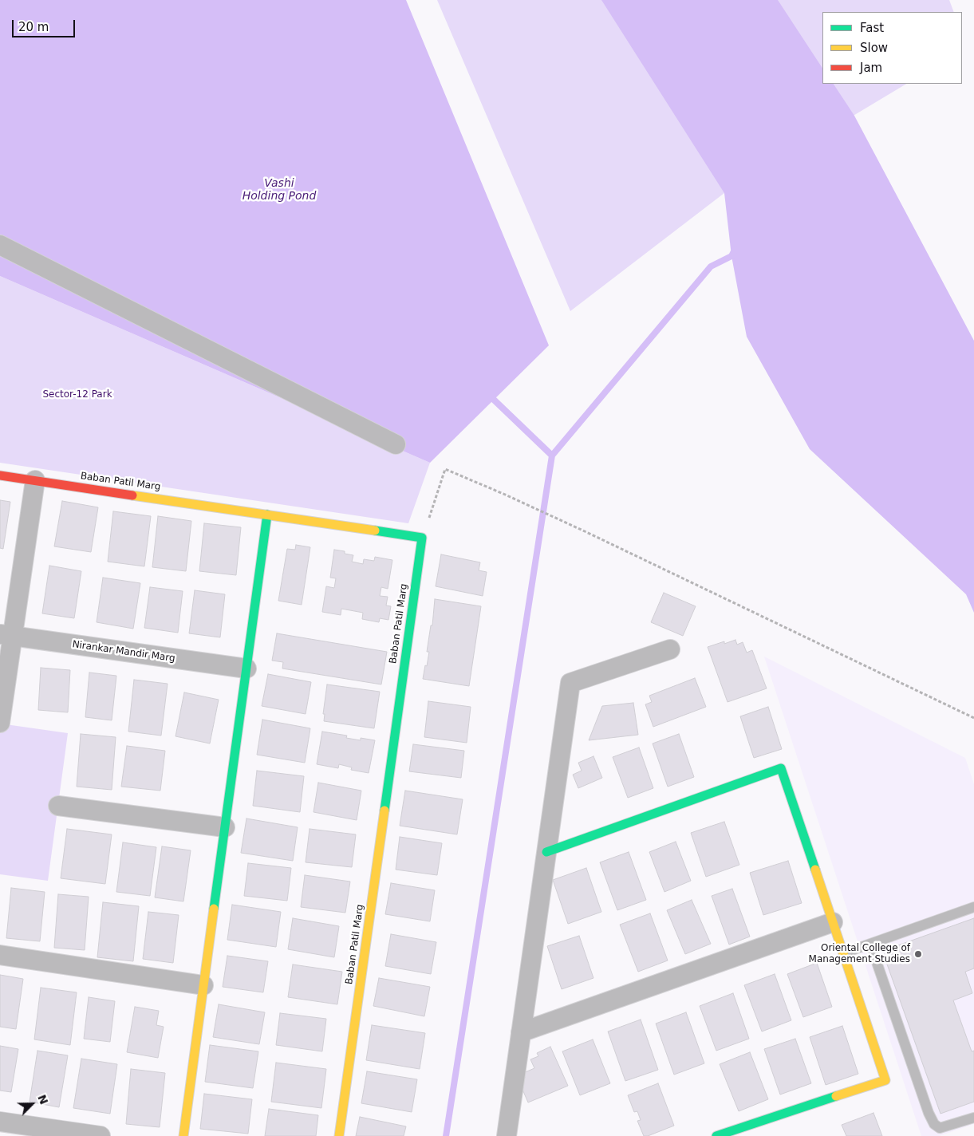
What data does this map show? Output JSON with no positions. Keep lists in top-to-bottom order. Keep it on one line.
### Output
{"streets":{"street":["Baban Patil Marg","Nirankar Mandir Marg"]},"water":["Vashi Holding Pond"],"parks":["Sector-12 Park"],"places":["Oriental College of Management Studies"],"legend":["Fast","Slow","Jam"],"scale_bar":"20 m","north":"top right"}
